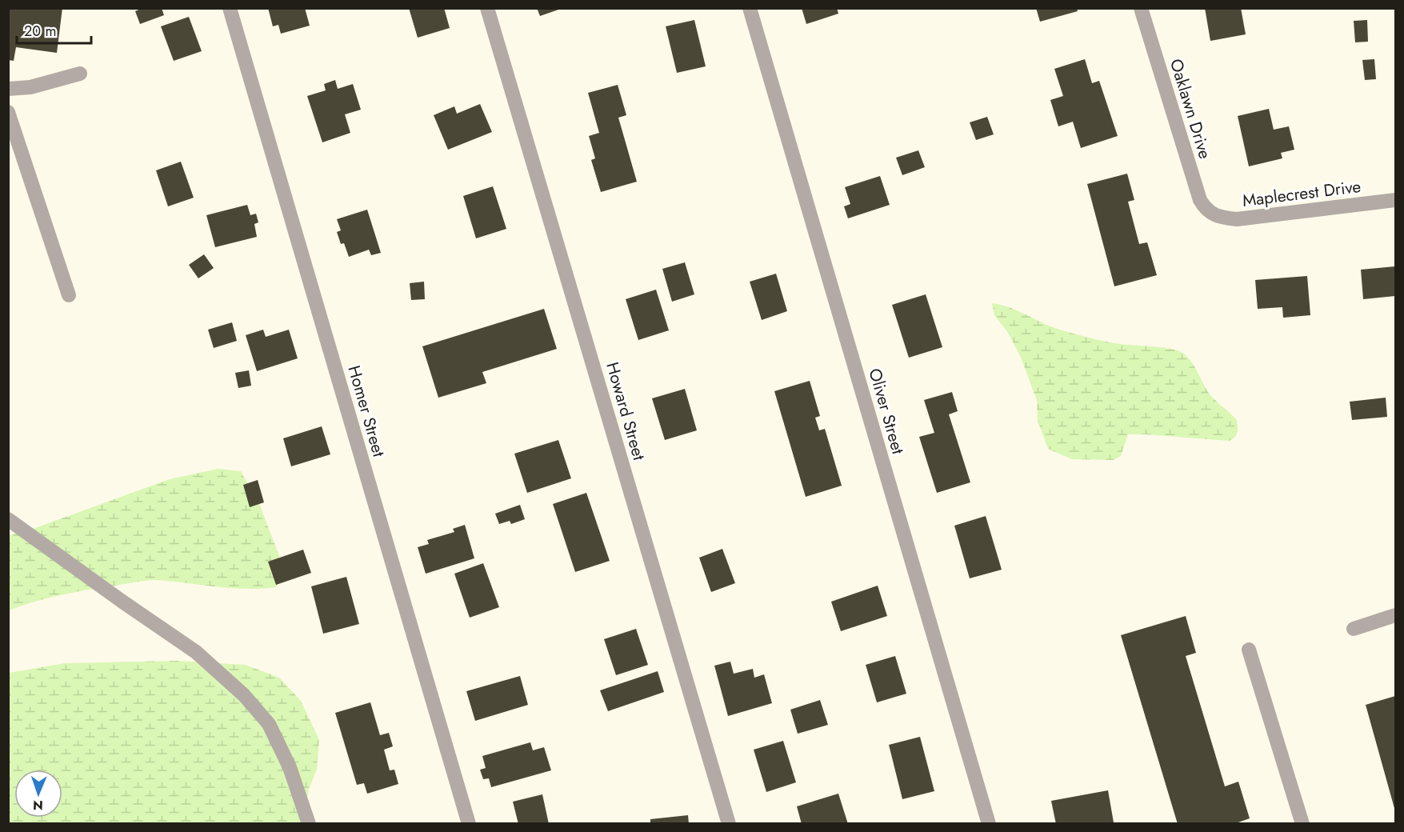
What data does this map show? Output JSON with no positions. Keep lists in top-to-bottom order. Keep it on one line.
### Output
{"streets":{"street":["Oaklawn Drive","Maplecrest Drive","Homer Street","Howard Street","Oliver Street"]},"crossings":[["Oaklawn Drive","Maplecrest Drive"]],"scale_bar":"20 m","north":"bottom"}
